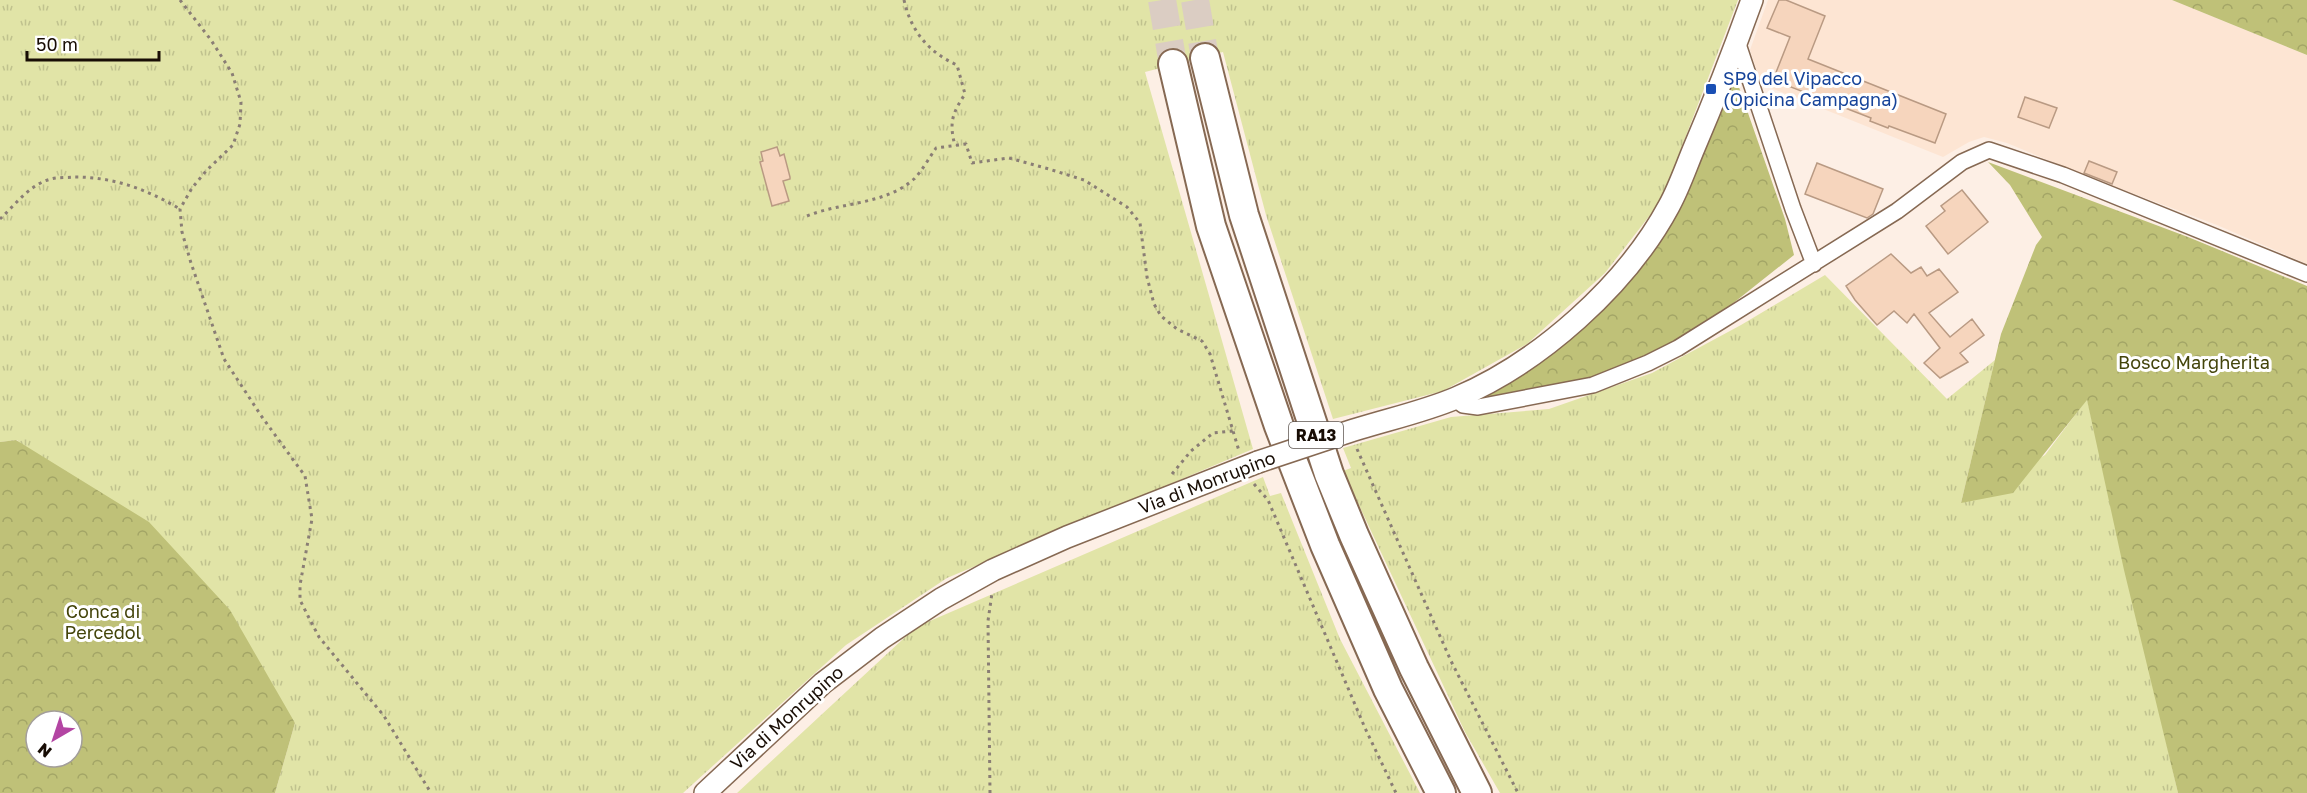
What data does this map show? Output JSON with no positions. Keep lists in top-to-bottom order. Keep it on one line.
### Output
{"streets":{"highway":["RA13"],"main road":["Via di Monrupino"]},"parks":["Bosco Margherita","Conca di Percedol"],"places":{"transit":["SP9 del Vipacco (Opicina Campagna)"]},"scale_bar":"50 m","north":"bottom left"}
